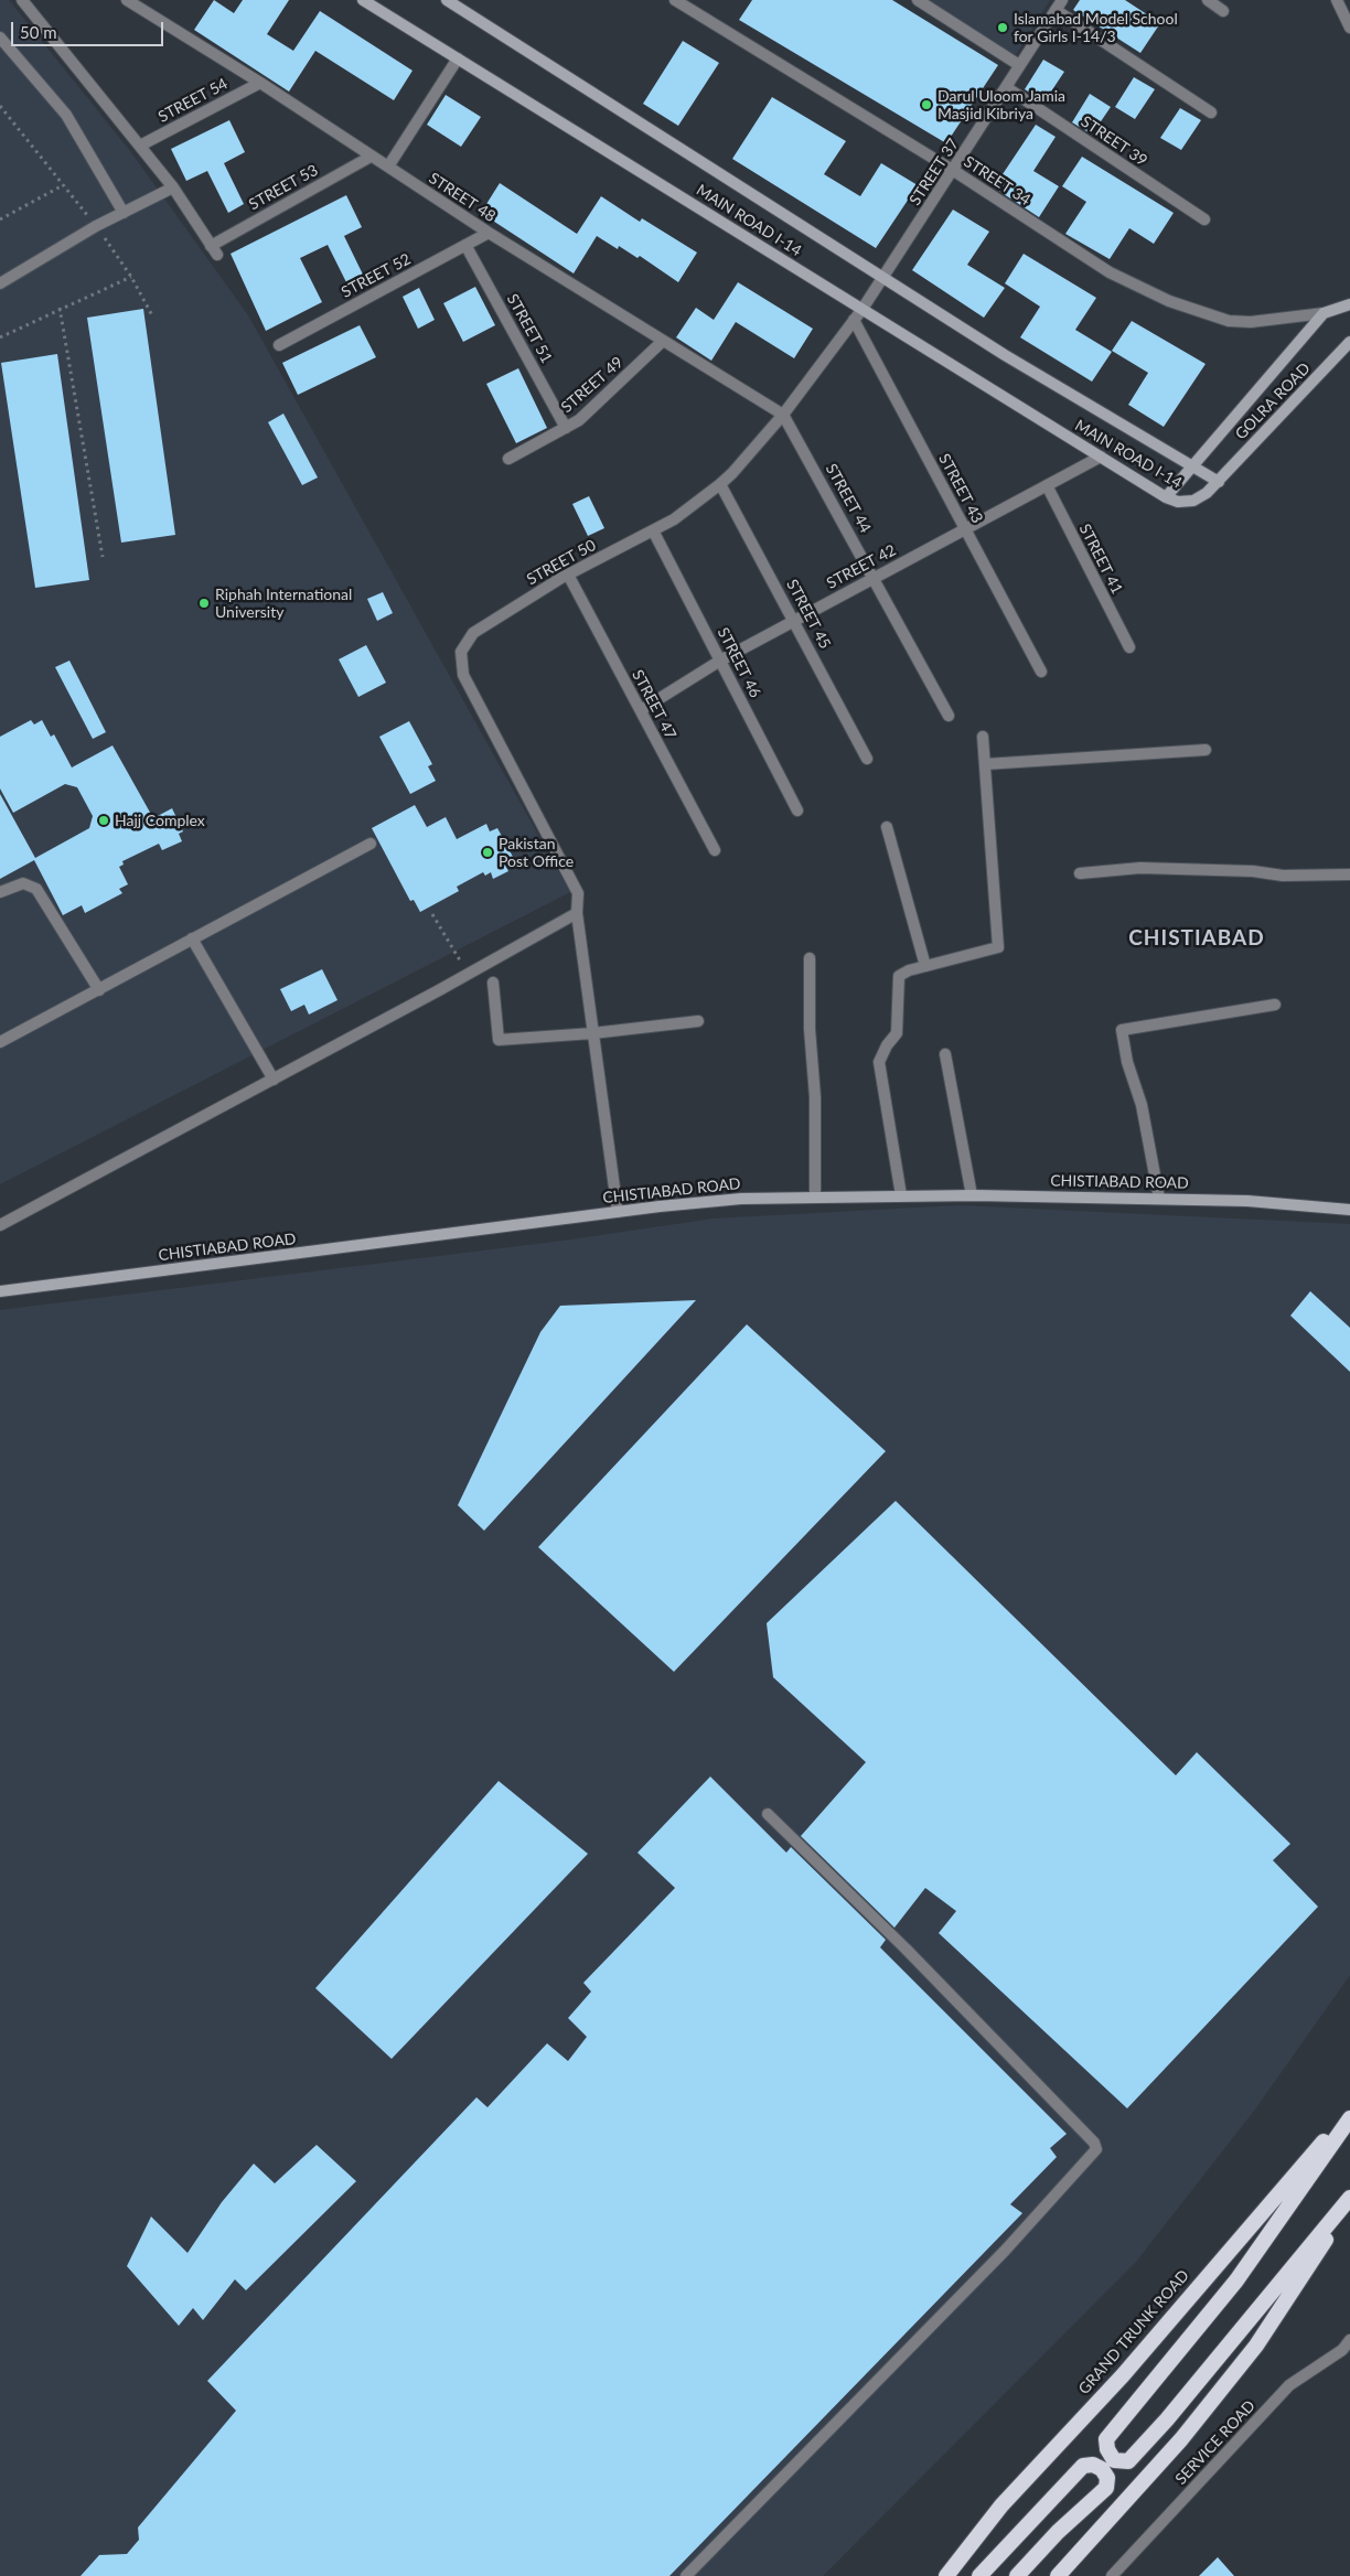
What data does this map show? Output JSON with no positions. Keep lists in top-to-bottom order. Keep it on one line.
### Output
{"streets":{"highway":["GRAND TRUNK ROAD"],"main road":["MAIN ROAD I-14","GOLRA ROAD","CHISTIABAD ROAD"],"street":["STREET 54","STREET 39","STREET 37","STREET 34","STREET 53","STREET 48","STREET 52","STREET 51","STREET 49","STREET 43","STREET 44","STREET 41","STREET 50","STREET 42","STREET 45","STREET 46","STREET 47","SERVICE ROAD"]},"crossings":[["STREET 54","STREET 48"],["STREET 39","STREET 37"],["STREET 37","STREET 34"],["STREET 37","MAIN ROAD I-14"],["STREET 37","STREET 50"],["STREET 53","STREET 48"],["STREET 48","STREET 52"],["STREET 48","STREET 49"],["STREET 48","STREET 44"],["STREET 48","STREET 50"],["MAIN ROAD I-14","GOLRA ROAD"],["MAIN ROAD I-14","STREET 50"],["MAIN ROAD I-14","STREET 42"],["STREET 52","STREET 51"],["STREET 51","STREET 49"],["STREET 43","STREET 50"],["STREET 43","STREET 42"],["STREET 44","STREET 50"],["STREET 44","STREET 42"],["STREET 41","STREET 42"],["STREET 50","STREET 45"],["STREET 50","STREET 46"],["STREET 50","STREET 47"],["STREET 42","STREET 45"],["STREET 42","STREET 46"],["STREET 42","STREET 47"]],"districts":["CHISTIABAD"],"places":["Islamabad Model School for Girls I-14/3","Darul Uloom Jamia Masjid Kibriya","Riphah International University","Hajj Complex","Pakistan Post Office"],"scale_bar":"50 m"}
